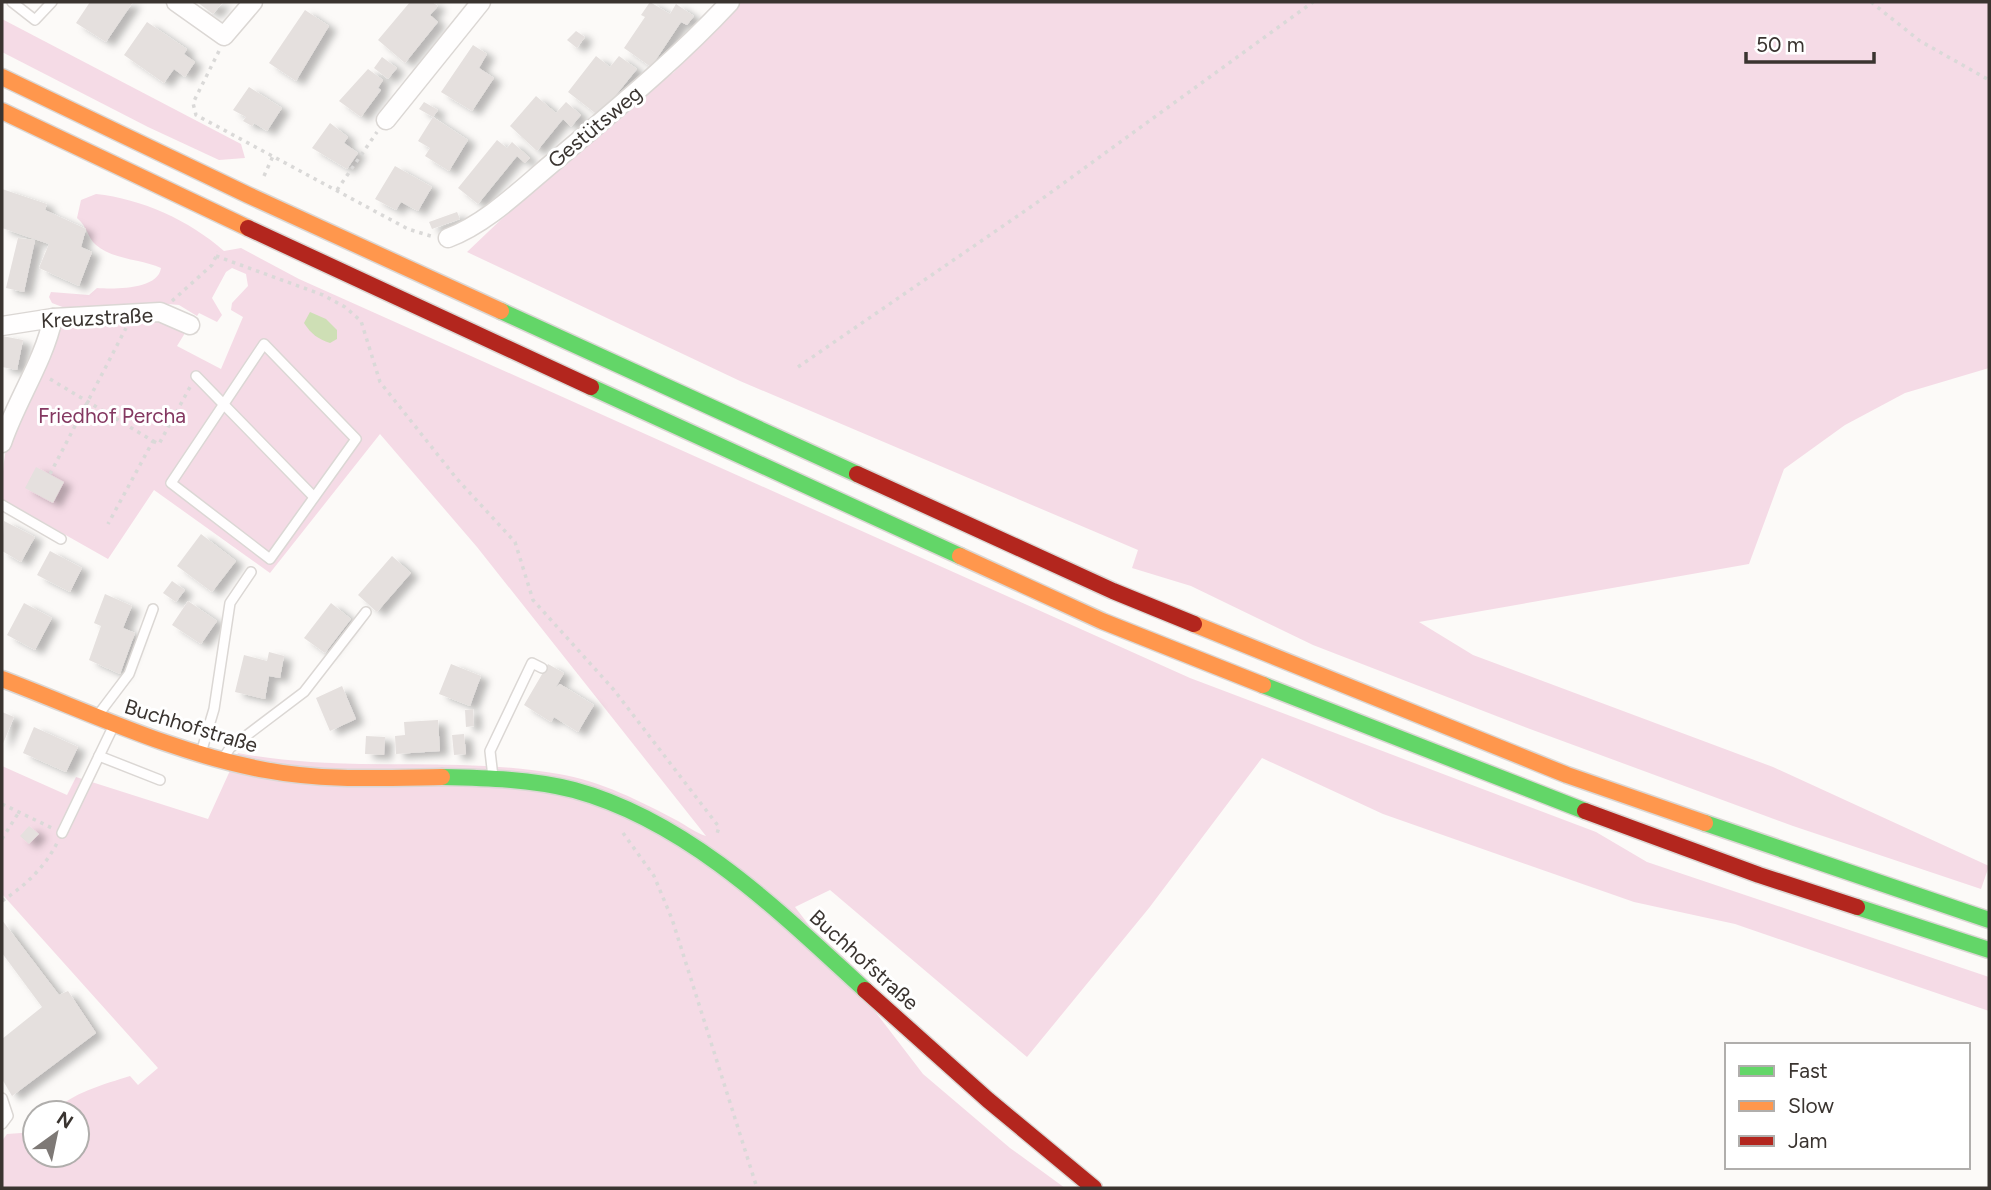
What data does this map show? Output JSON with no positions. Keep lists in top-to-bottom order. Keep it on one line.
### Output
{"streets":{"main road":["Buchhofstraße"],"street":["Gestütsweg","Kreuzstraße"]},"parks":["Friedhof Percha"],"legend":["Fast","Slow","Jam"],"scale_bar":"50 m","north":"top right"}
